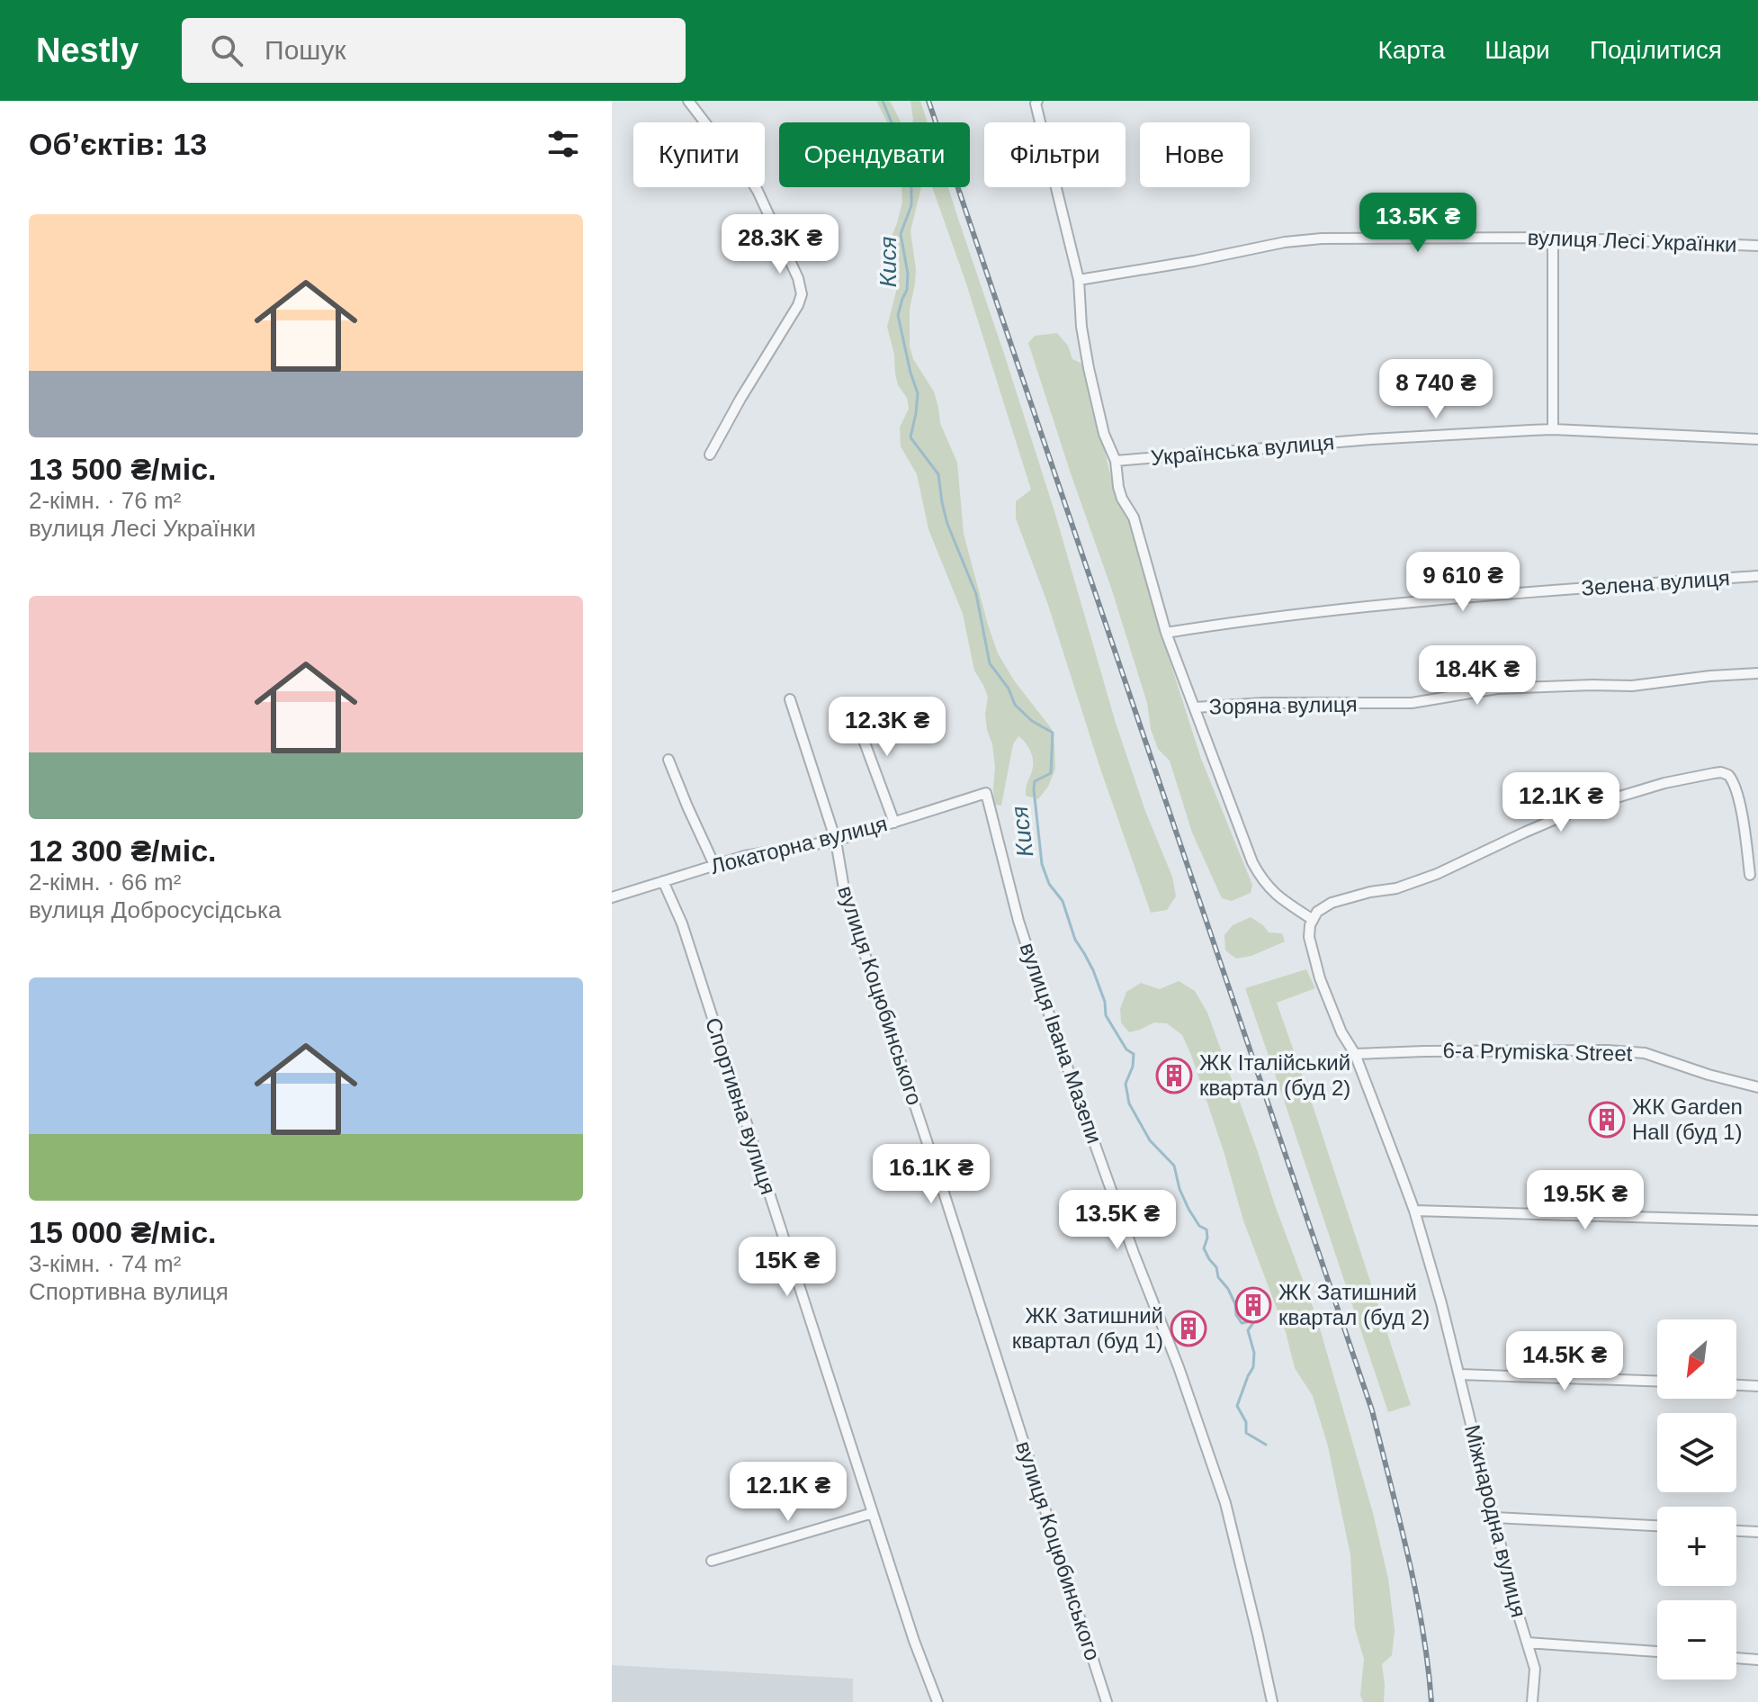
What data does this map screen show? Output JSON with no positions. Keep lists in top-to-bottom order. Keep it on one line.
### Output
{"streets":{"street":["вулиця Лесі Українки","Українська вулиця","Зелена вулиця","Зоряна вулиця","Локаторна вулиця","вулиця Коцюбинського","вулиця Івана Мазепи","6-a Prymiska Street","Спортивна вулиця","Міжнародна вулиця"]},"crossings":[["Локаторна вулиця","вулиця Коцюбинського"],["Локаторна вулиця","вулиця Івана Мазепи"],["Локаторна вулиця","Спортивна вулиця"],["6-a Prymiska Street","Міжнародна вулиця"]],"water":["Кися"],"places":{"building":["ЖК Італійський квартал (буд 2)","ЖК Garden Hall (буд 1)","ЖК Затишний квартал (буд 2)","ЖК Затишний квартал (буд 1)"]},"north":"bottom left","page":{"header":"Nestly","search":"Пошук","nav":["Карта","Шари","Поділитися"],"heading":"Об’єктів: 13","chip":["Купити","Орендувати","Фільтри","Нове"],"list":[{"name":"13 500 ₴/міс.","note":"2-кімн. · 76 m² · вулиця Лесі Українки"},{"name":"12 300 ₴/міс.","note":"2-кімн. · 66 m² · вулиця Добросусідська"},{"name":"15 000 ₴/міс.","note":"3-кімн. · 74 m² · Спортивна вулиця"}],"price":["13.5K ₴","28.3K ₴","8 740 ₴","9 610 ₴","18.4K ₴","12.3K ₴","12.1K ₴","16.1K ₴","19.5K ₴","13.5K ₴","15K ₴","14.5K ₴","12.1K ₴"],"map_buttons":["+","−"]}}
